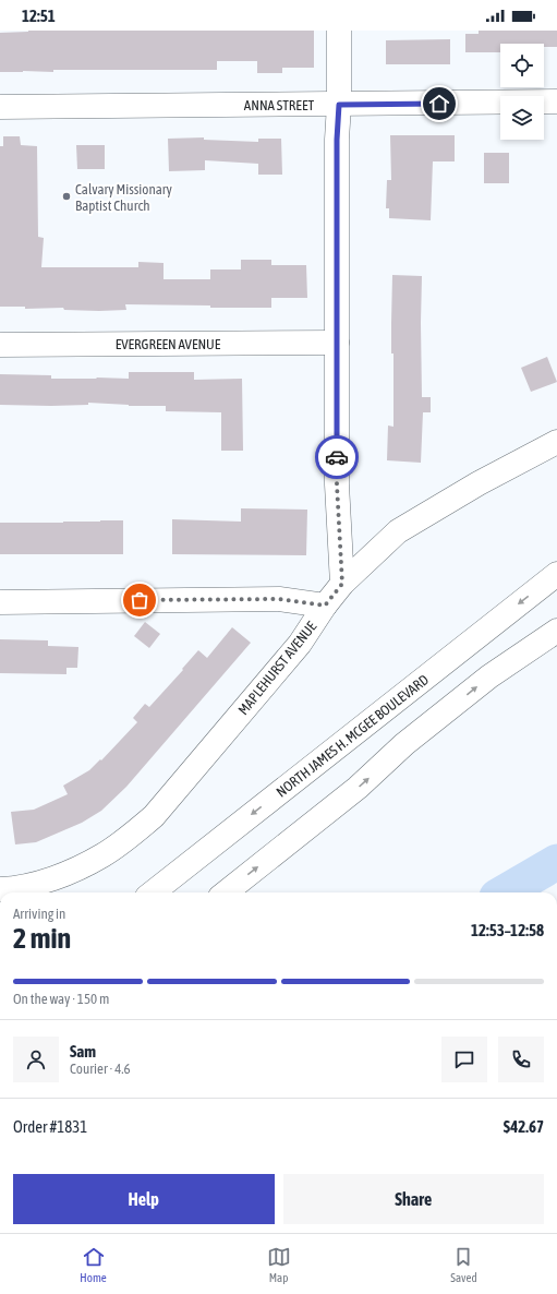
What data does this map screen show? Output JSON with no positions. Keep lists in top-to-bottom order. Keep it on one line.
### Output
{"streets":{"street":["ANNA STREET","EVERGREEN AVENUE","MAPLEHURST AVENUE","NORTH JAMES H. MCGEE BOULEVARD"]},"places":["Calvary Missionary Baptist Church"],"page":{"status":"12:51","heading":["2 min","Arriving in","12:53–12:58"],"panel":["Sam","Courier · 4.6","Order #1831","$42.67"],"bar":"On the way · 150 m","buttons":["Help","Share"],"tabs":["Home","Map","Saved"]}}
